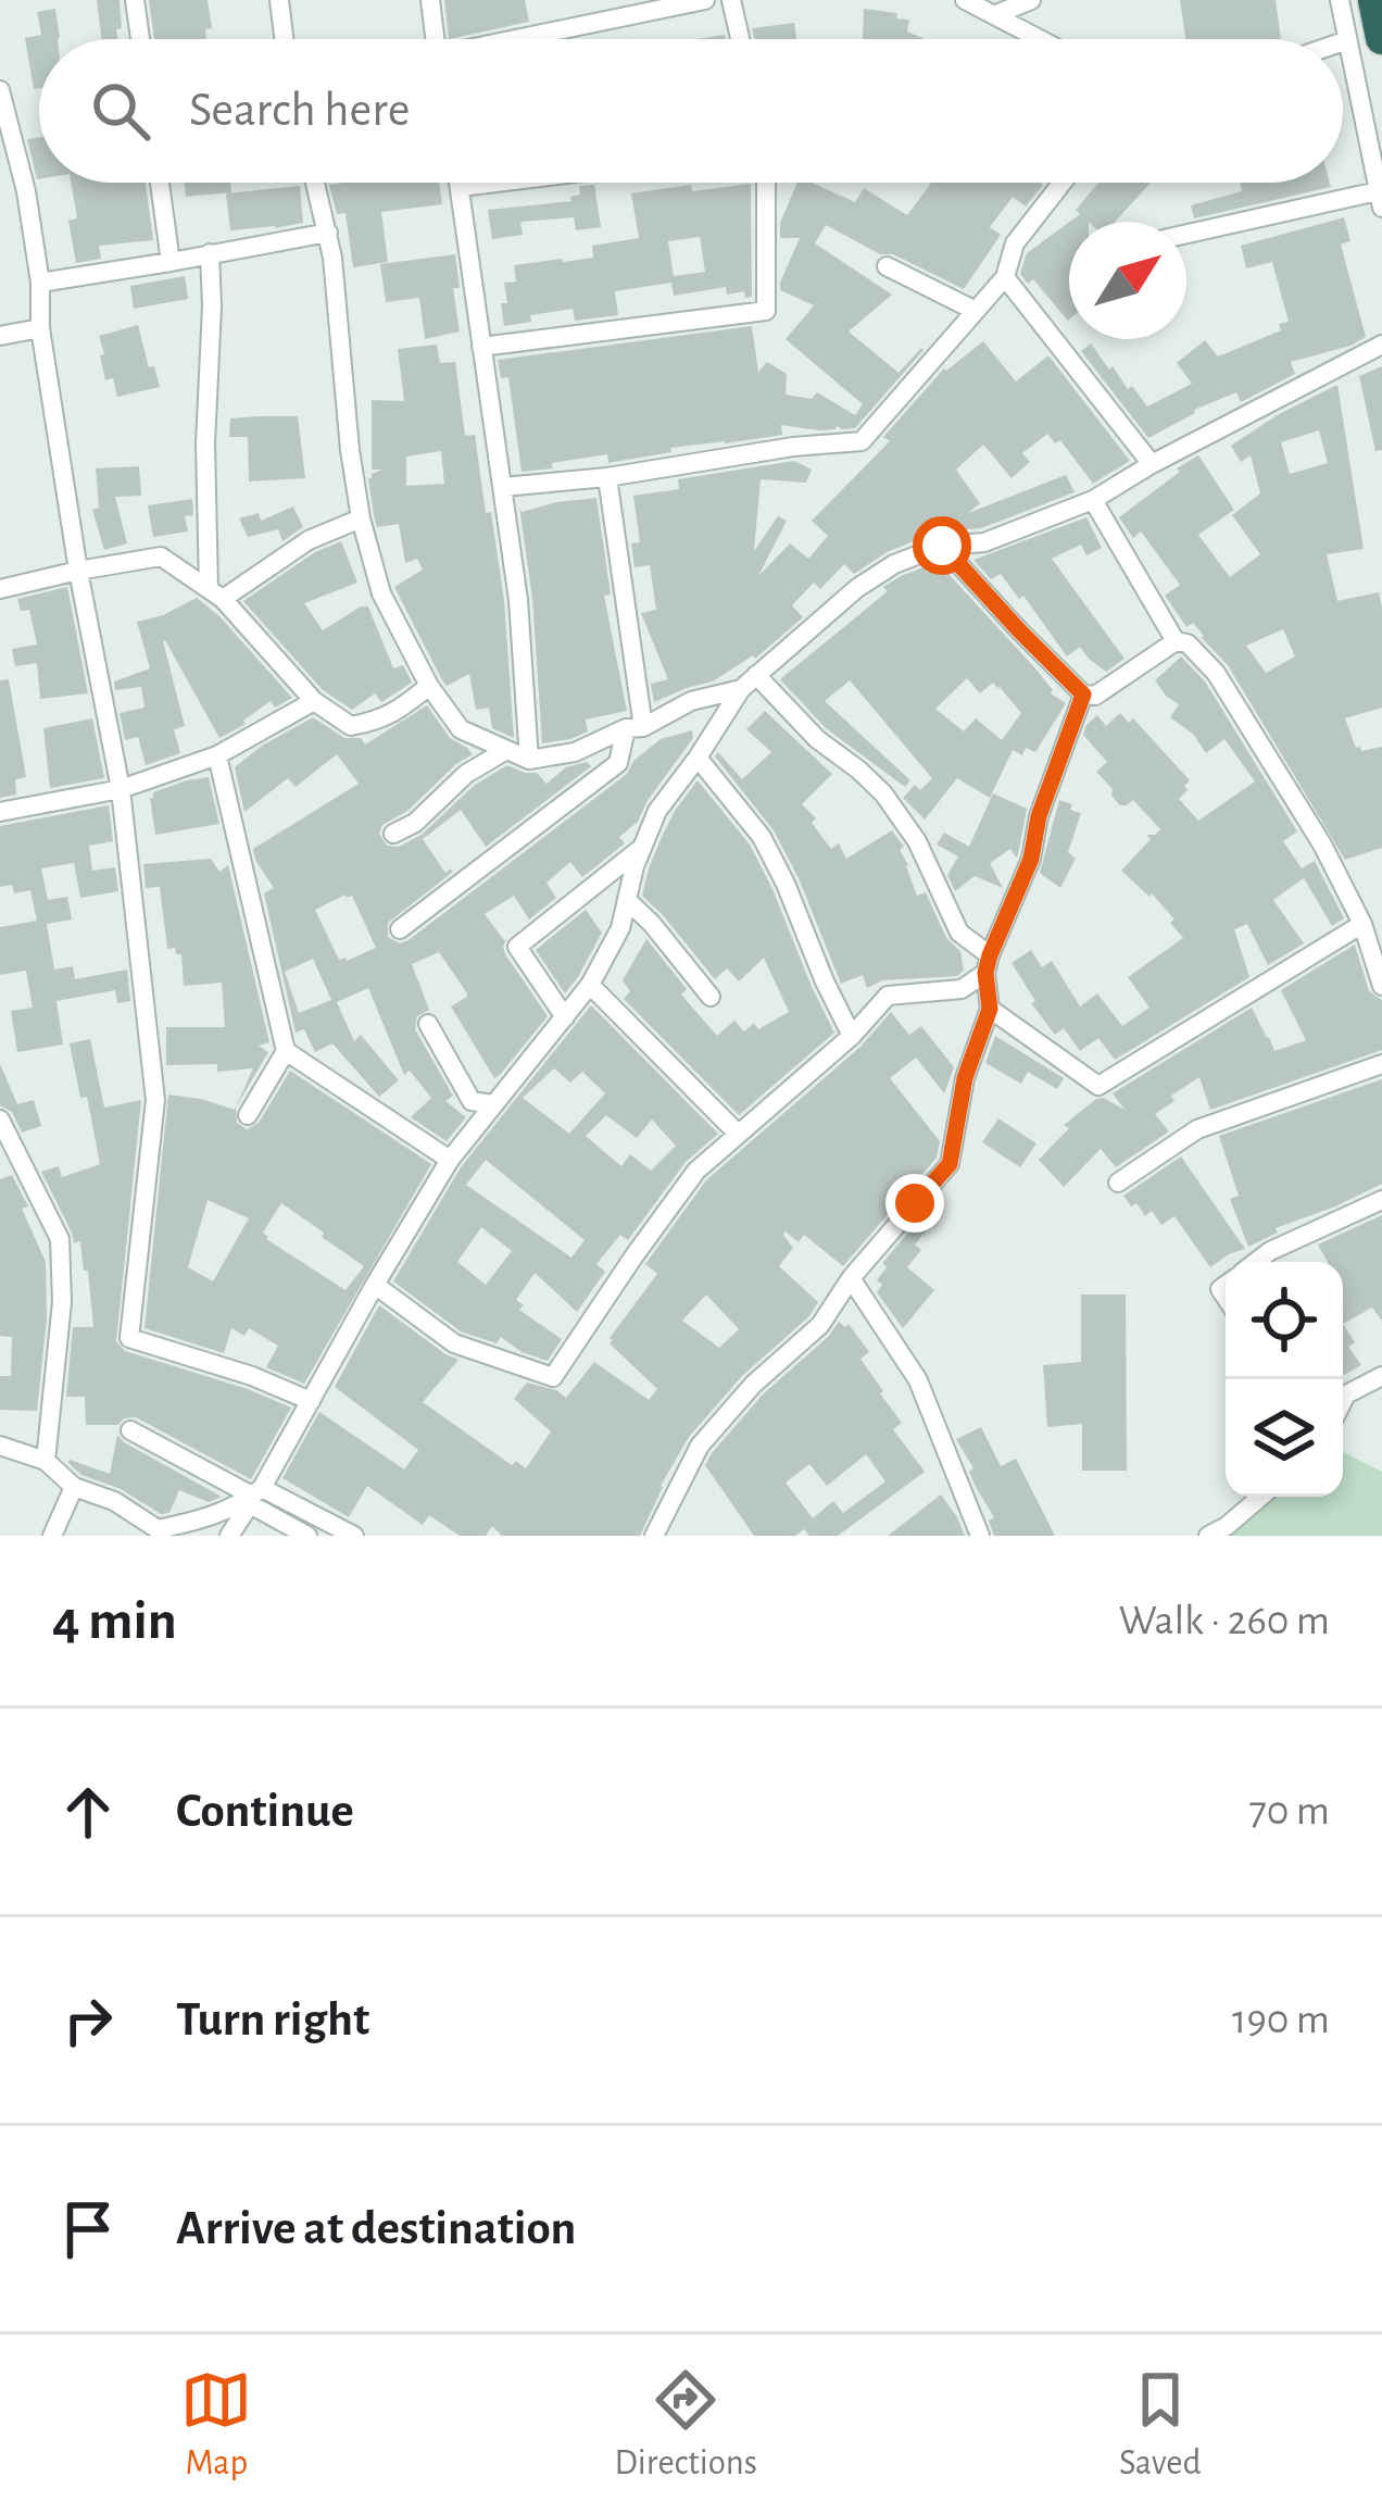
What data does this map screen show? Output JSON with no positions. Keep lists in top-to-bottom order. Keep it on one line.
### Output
{"north":"top right","page":{"search":"Search here","heading":["4 min","Walk · 260 m"],"list":[["Continue","70 m"],["Turn right","190 m"],"Arrive at destination"],"nav":["Map","Directions","Saved"]}}
